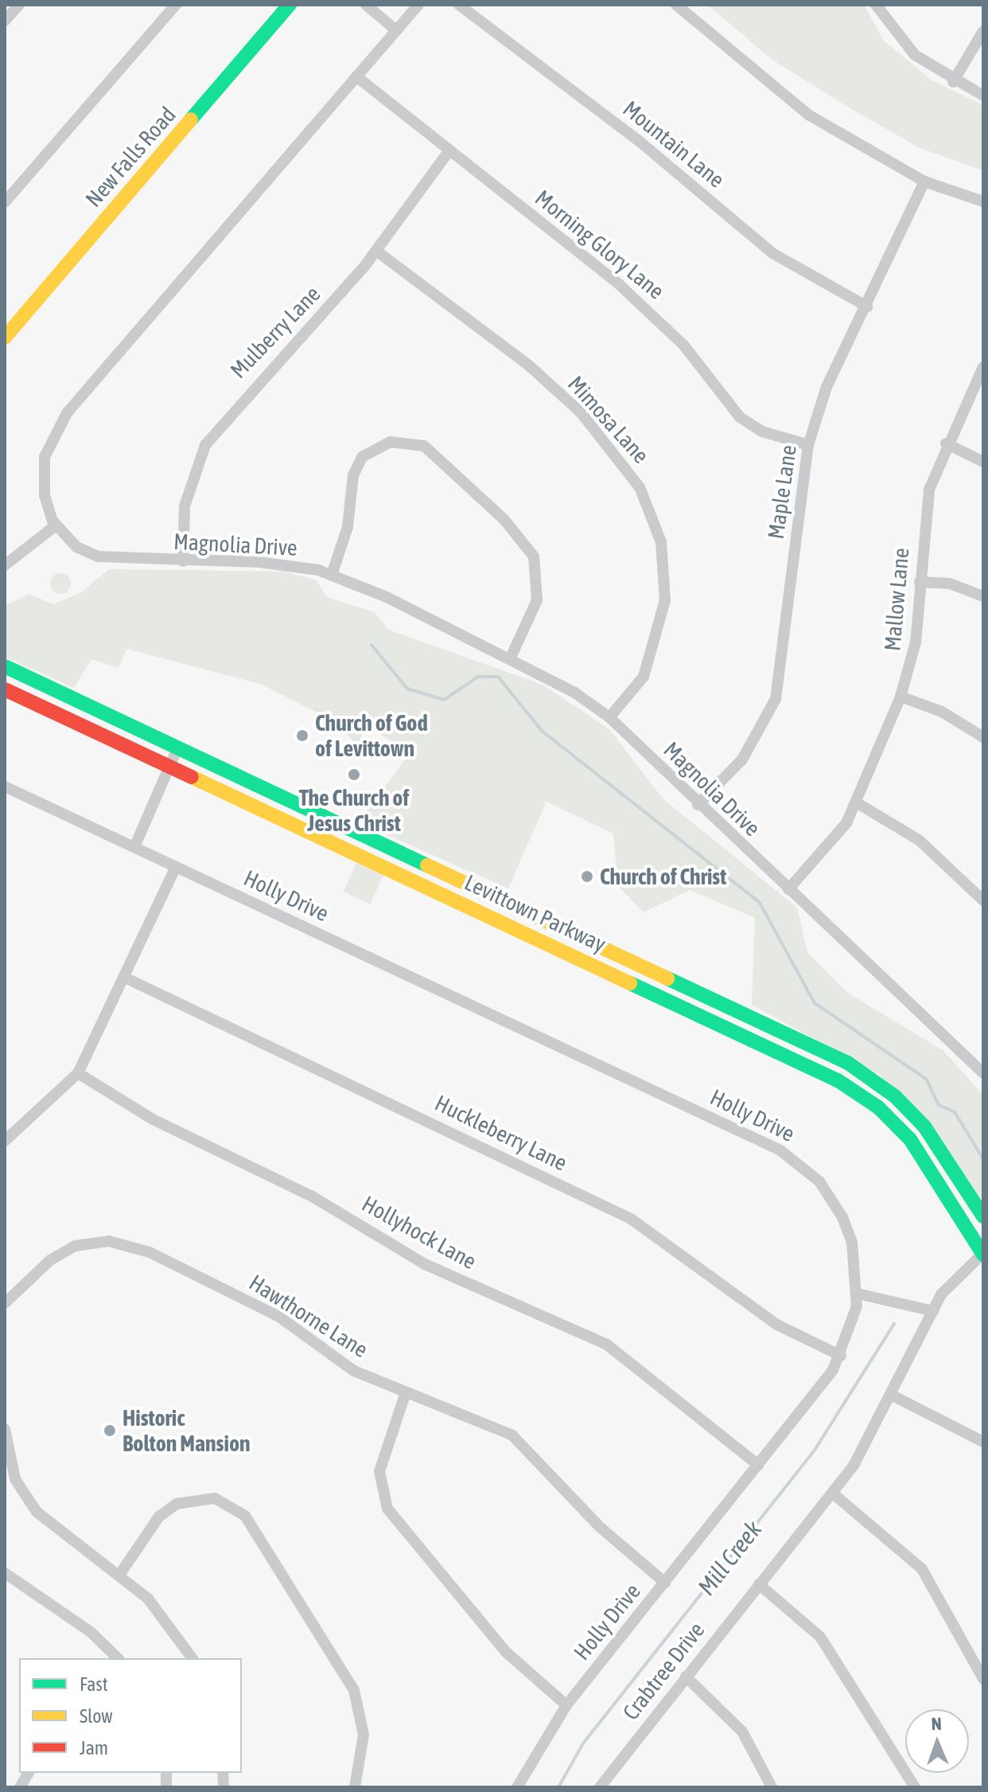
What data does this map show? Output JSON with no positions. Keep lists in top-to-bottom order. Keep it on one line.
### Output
{"streets":{"main road":["New Falls Road","Levittown Parkway"],"street":["Mountain Lane","Morning Glory Lane","Mulberry Lane","Mimosa Lane","Maple Lane","Magnolia Drive","Mallow Lane","Holly Drive","Huckleberry Lane","Hollyhock Lane","Hawthorne Lane","Crabtree Drive"]},"crossings":[["Mountain Lane","Maple Lane"],["Morning Glory Lane","Mulberry Lane"],["Morning Glory Lane","Maple Lane"],["Mulberry Lane","Mimosa Lane"],["Mulberry Lane","Magnolia Drive"],["Mimosa Lane","Magnolia Drive"],["Maple Lane","Magnolia Drive"],["Magnolia Drive","Mallow Lane"],["Holly Drive","Huckleberry Lane"],["Holly Drive","Hollyhock Lane"],["Holly Drive","Hawthorne Lane"],["Levittown Parkway","Crabtree Drive"]],"water":["Mill Creek"],"places":["Church of God of Levittown","The Church of Jesus Christ","Church of Christ","Historic Bolton Mansion"],"legend":["Fast","Slow","Jam"],"north":"top"}
